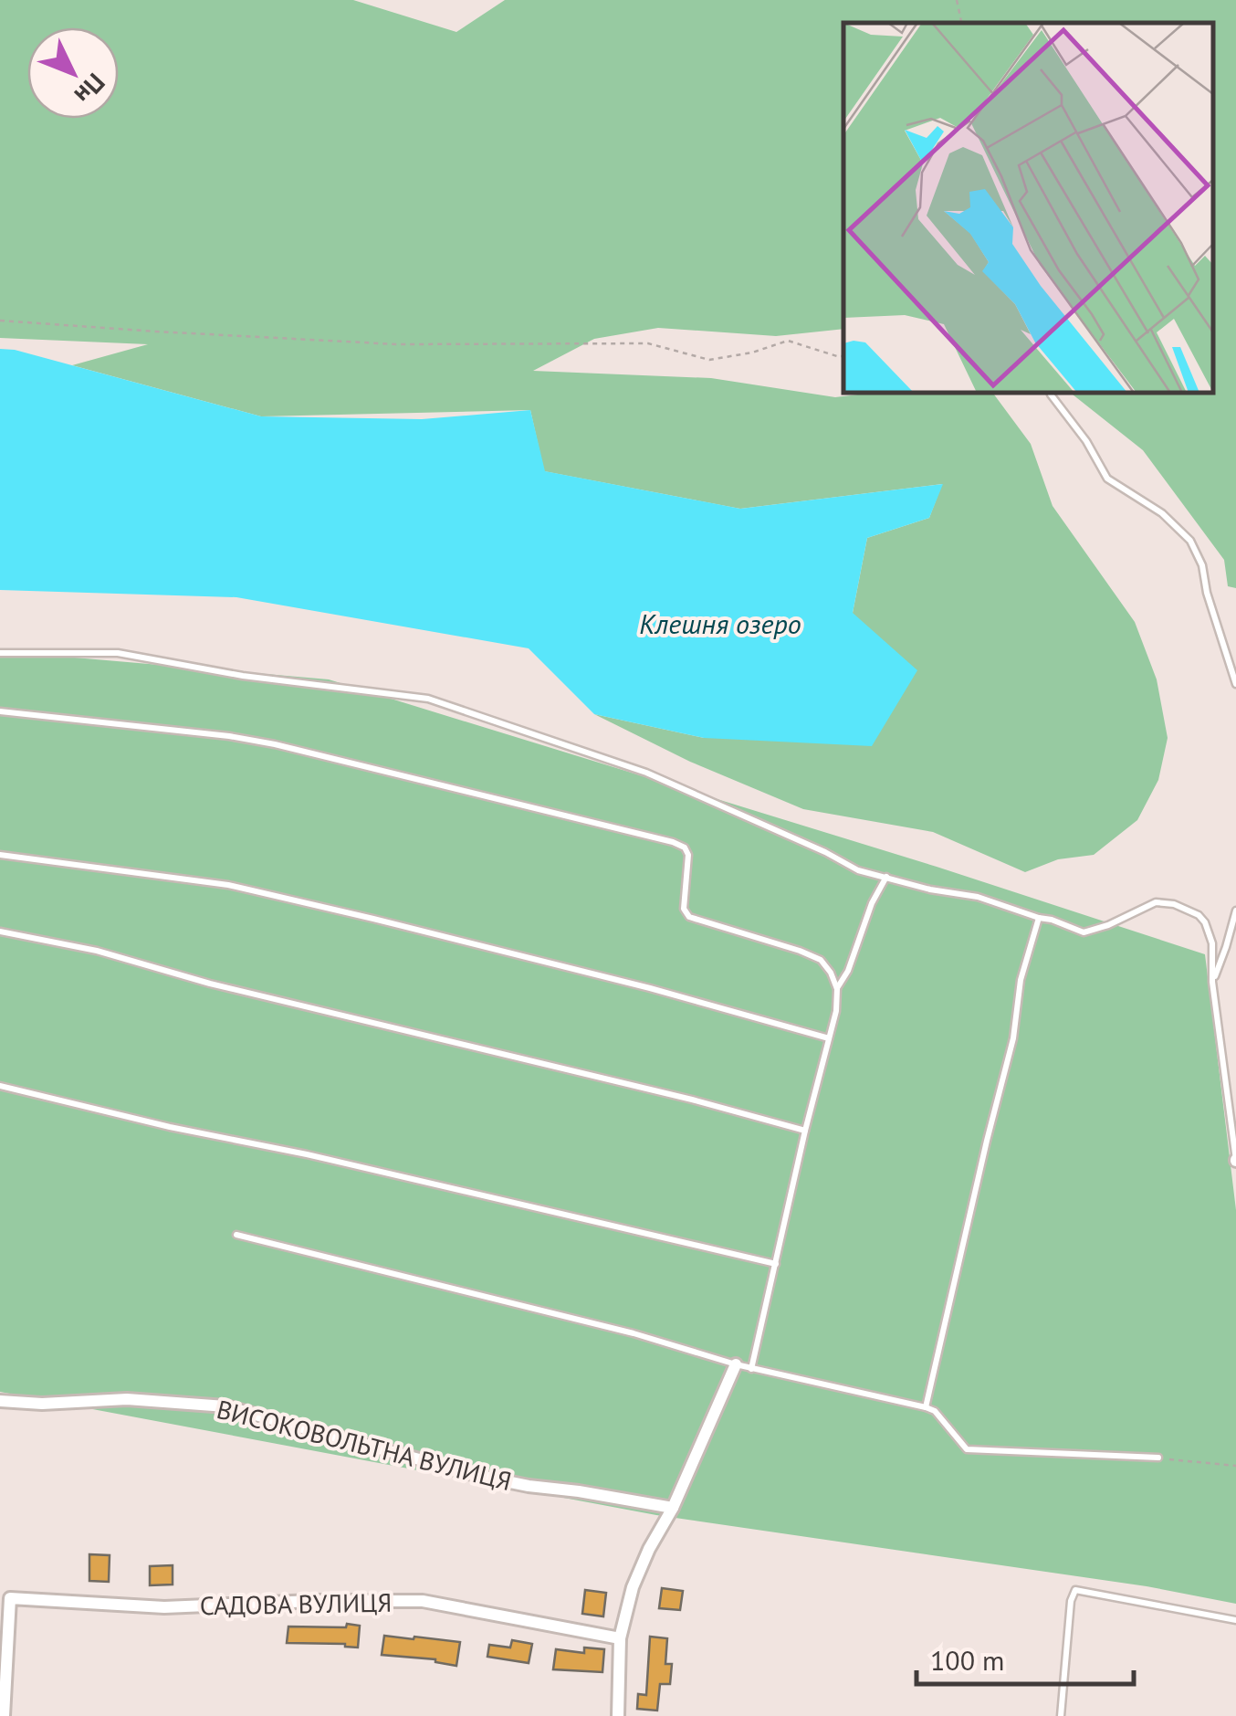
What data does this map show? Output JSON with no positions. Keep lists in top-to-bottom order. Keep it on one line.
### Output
{"streets":{"street":["ВИСОКОВОЛЬТНА ВУЛИЦЯ","САДОВА ВУЛИЦЯ"]},"water":["Клешня озеро"],"scale_bar":"100 m","north":"bottom right"}
